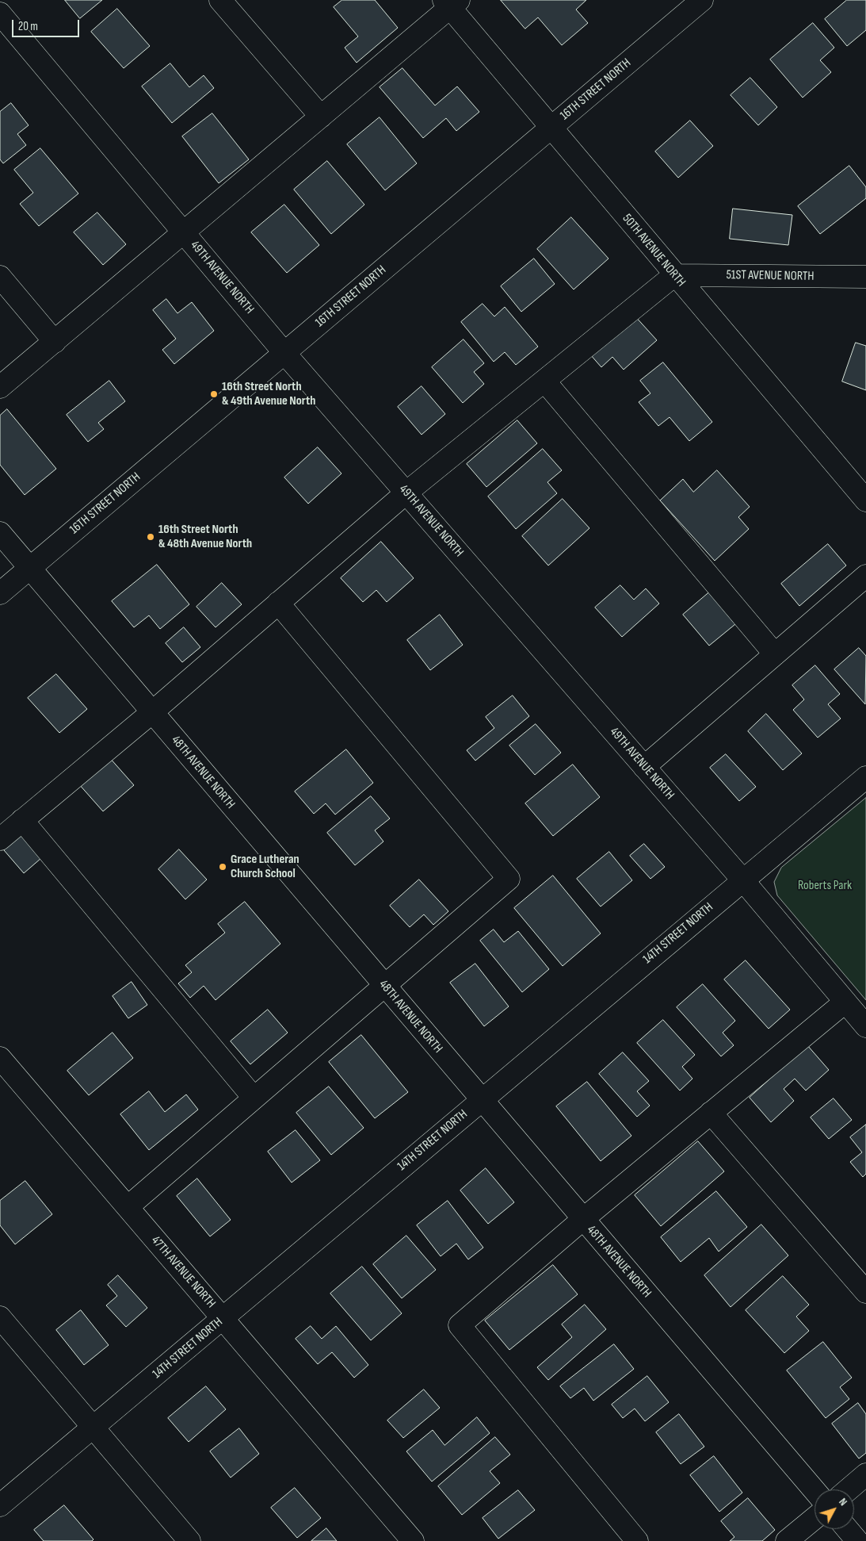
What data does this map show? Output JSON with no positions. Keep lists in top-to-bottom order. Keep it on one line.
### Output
{"streets":{"street":["16TH STREET NORTH","50TH AVENUE NORTH","51ST AVENUE NORTH","49TH AVENUE NORTH","48TH AVENUE NORTH","14TH STREET NORTH","47TH AVENUE NORTH"]},"crossings":[["16TH STREET NORTH","50TH AVENUE NORTH"],["16TH STREET NORTH","49TH AVENUE NORTH"],["16TH STREET NORTH","48TH AVENUE NORTH"],["50TH AVENUE NORTH","51ST AVENUE NORTH"],["49TH AVENUE NORTH","14TH STREET NORTH"],["48TH AVENUE NORTH","14TH STREET NORTH"],["14TH STREET NORTH","47TH AVENUE NORTH"]],"parks":["Roberts Park"],"places":["16th Street North & 49th Avenue North","16th Street North & 48th Avenue North","Grace Lutheran Church School"],"scale_bar":"20 m","north":"top right"}
